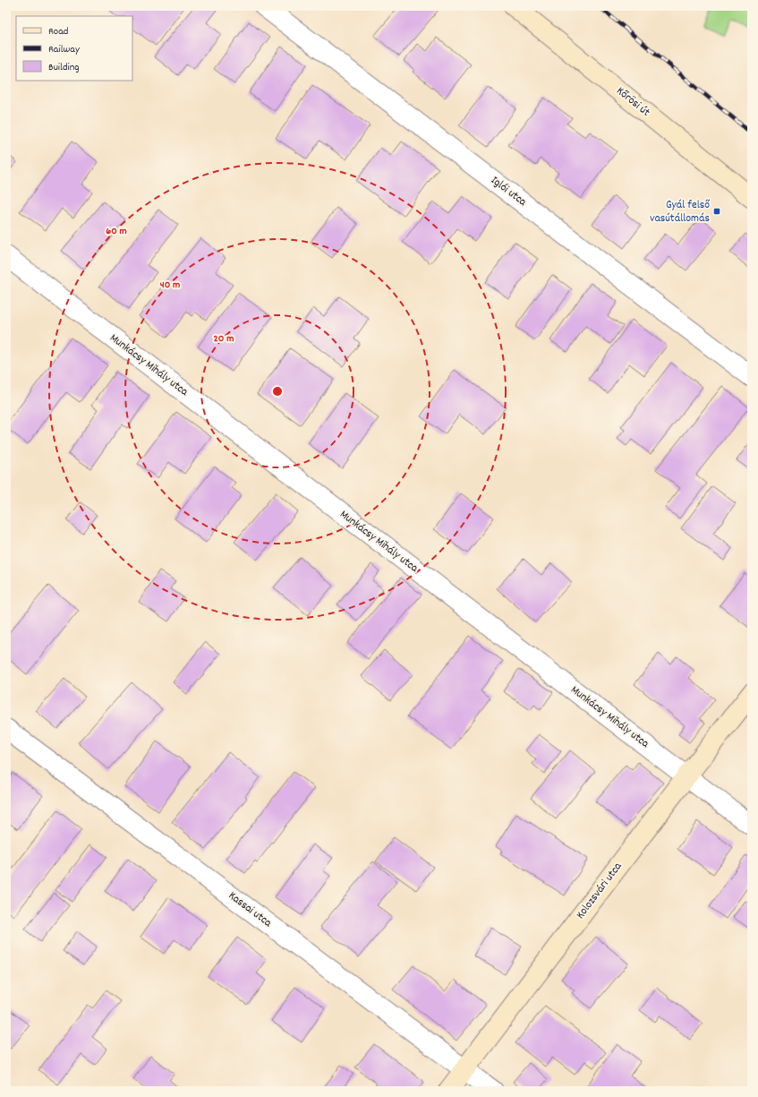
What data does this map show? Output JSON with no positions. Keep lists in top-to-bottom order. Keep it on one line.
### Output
{"streets":{"street":["Kőrösi út","Iglói utca","Munkácsy Mihály utca","Kolozsvári utca","Kassai utca"]},"crossings":[["Munkácsy Mihály utca","Kolozsvári utca"],["Kolozsvári utca","Kassai utca"]],"places":{"transit":["Gyál felső vasútállomás"]},"legend":["Road","Railway","Building"],"rings":["60 m","40 m","20 m"]}
